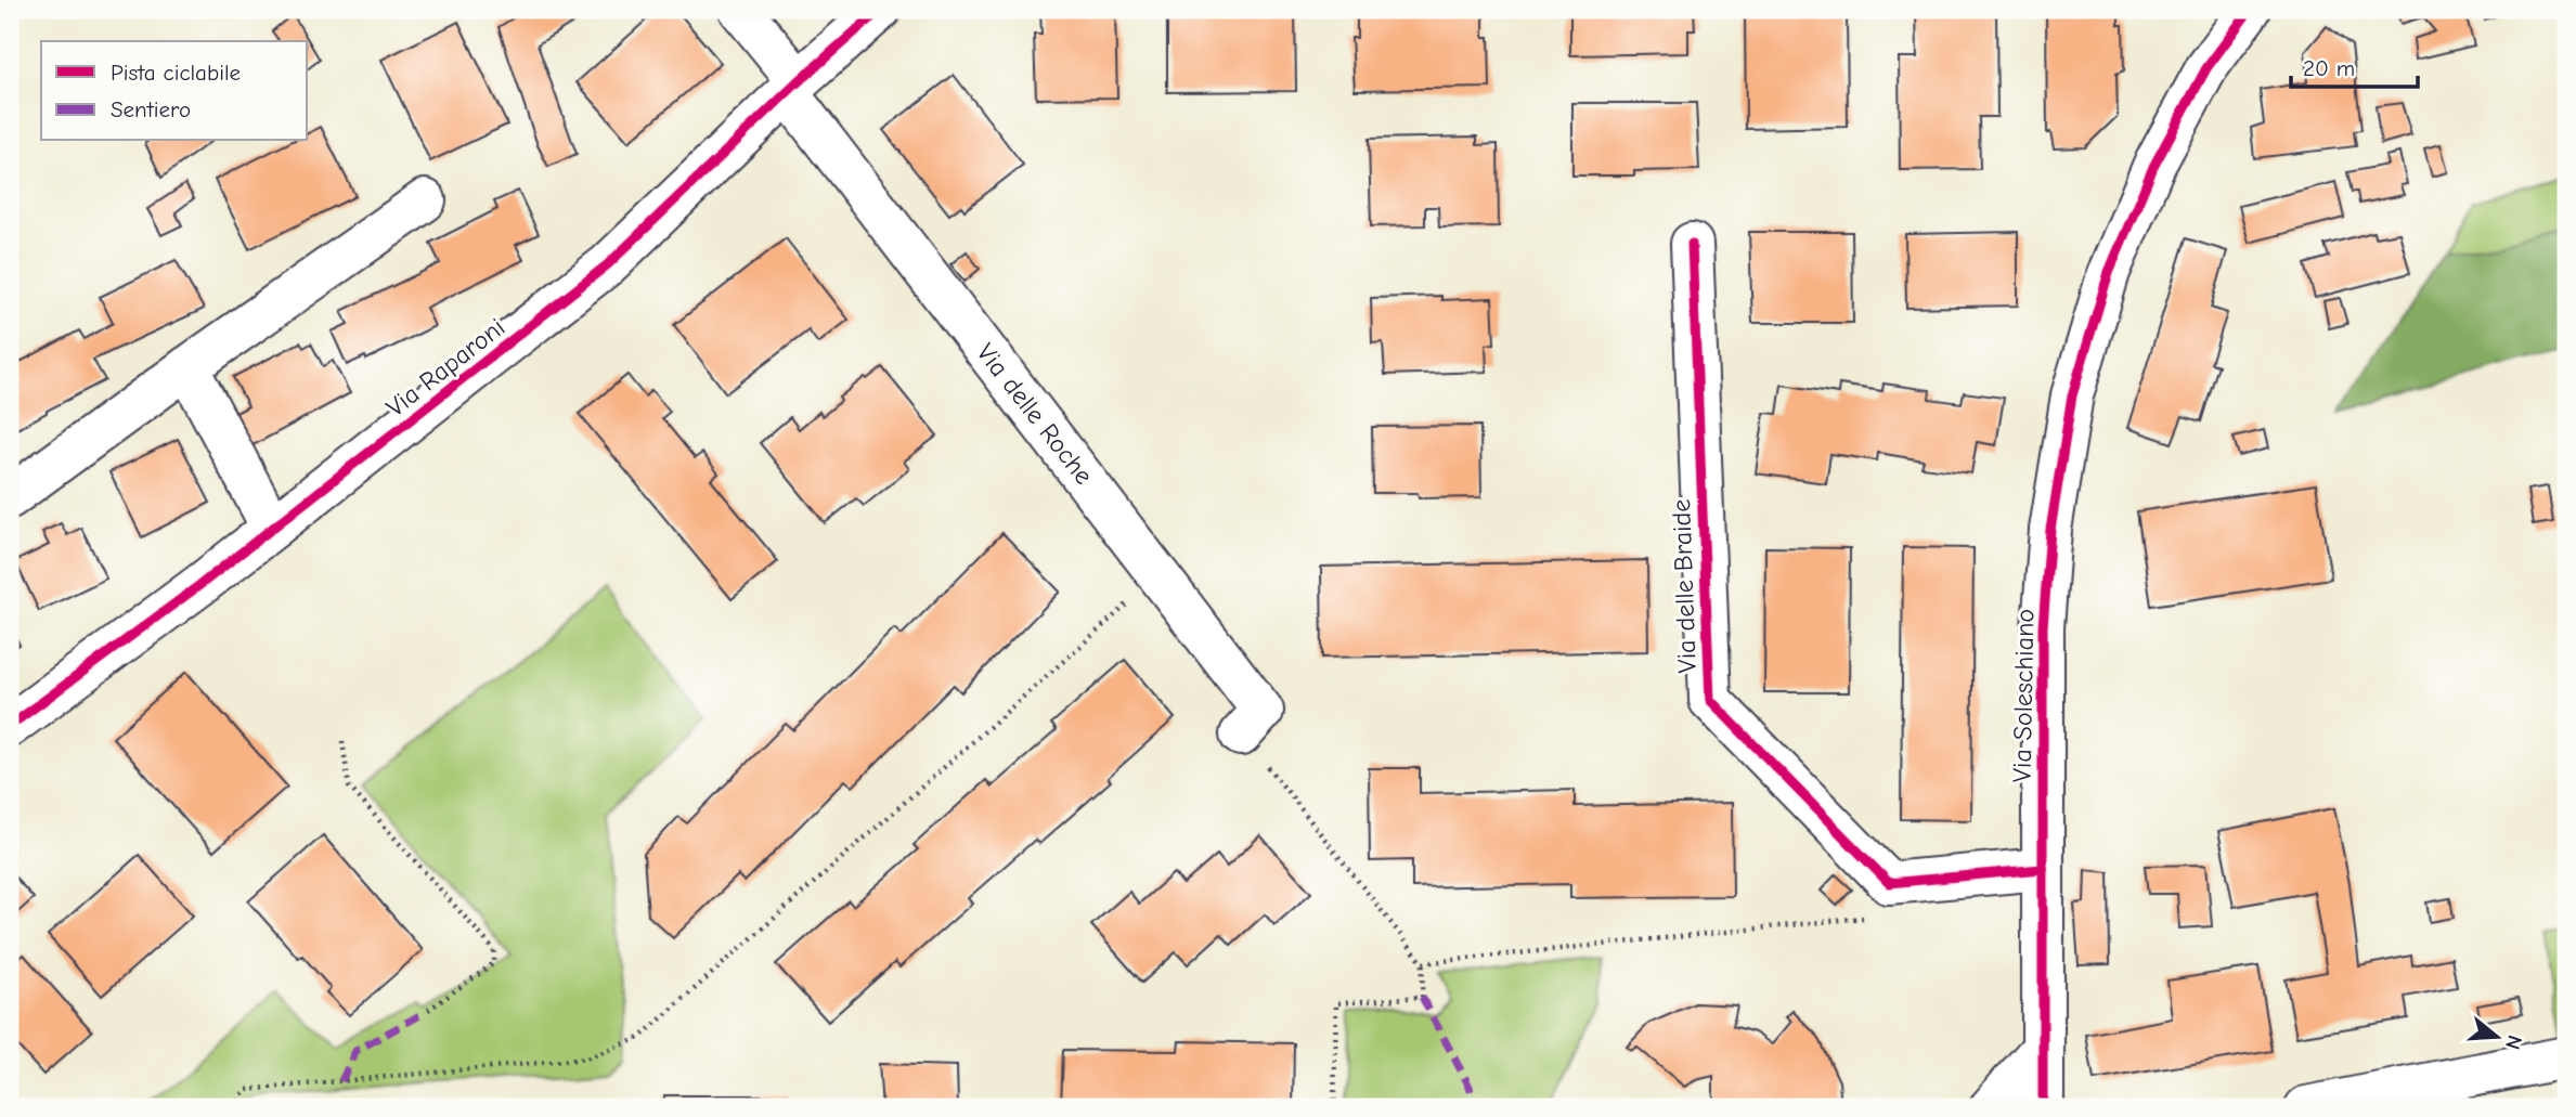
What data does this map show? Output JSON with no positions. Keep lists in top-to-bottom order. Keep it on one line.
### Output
{"streets":{"street":["Via Raparoni","Via delle Roche","Via delle Braide","Via Soleschiano"]},"crossings":[["Via Raparoni","Via delle Roche"],["Via delle Braide","Via Soleschiano"]],"legend":["Pista ciclabile","Sentiero"],"scale_bar":"20 m","north":"right"}
